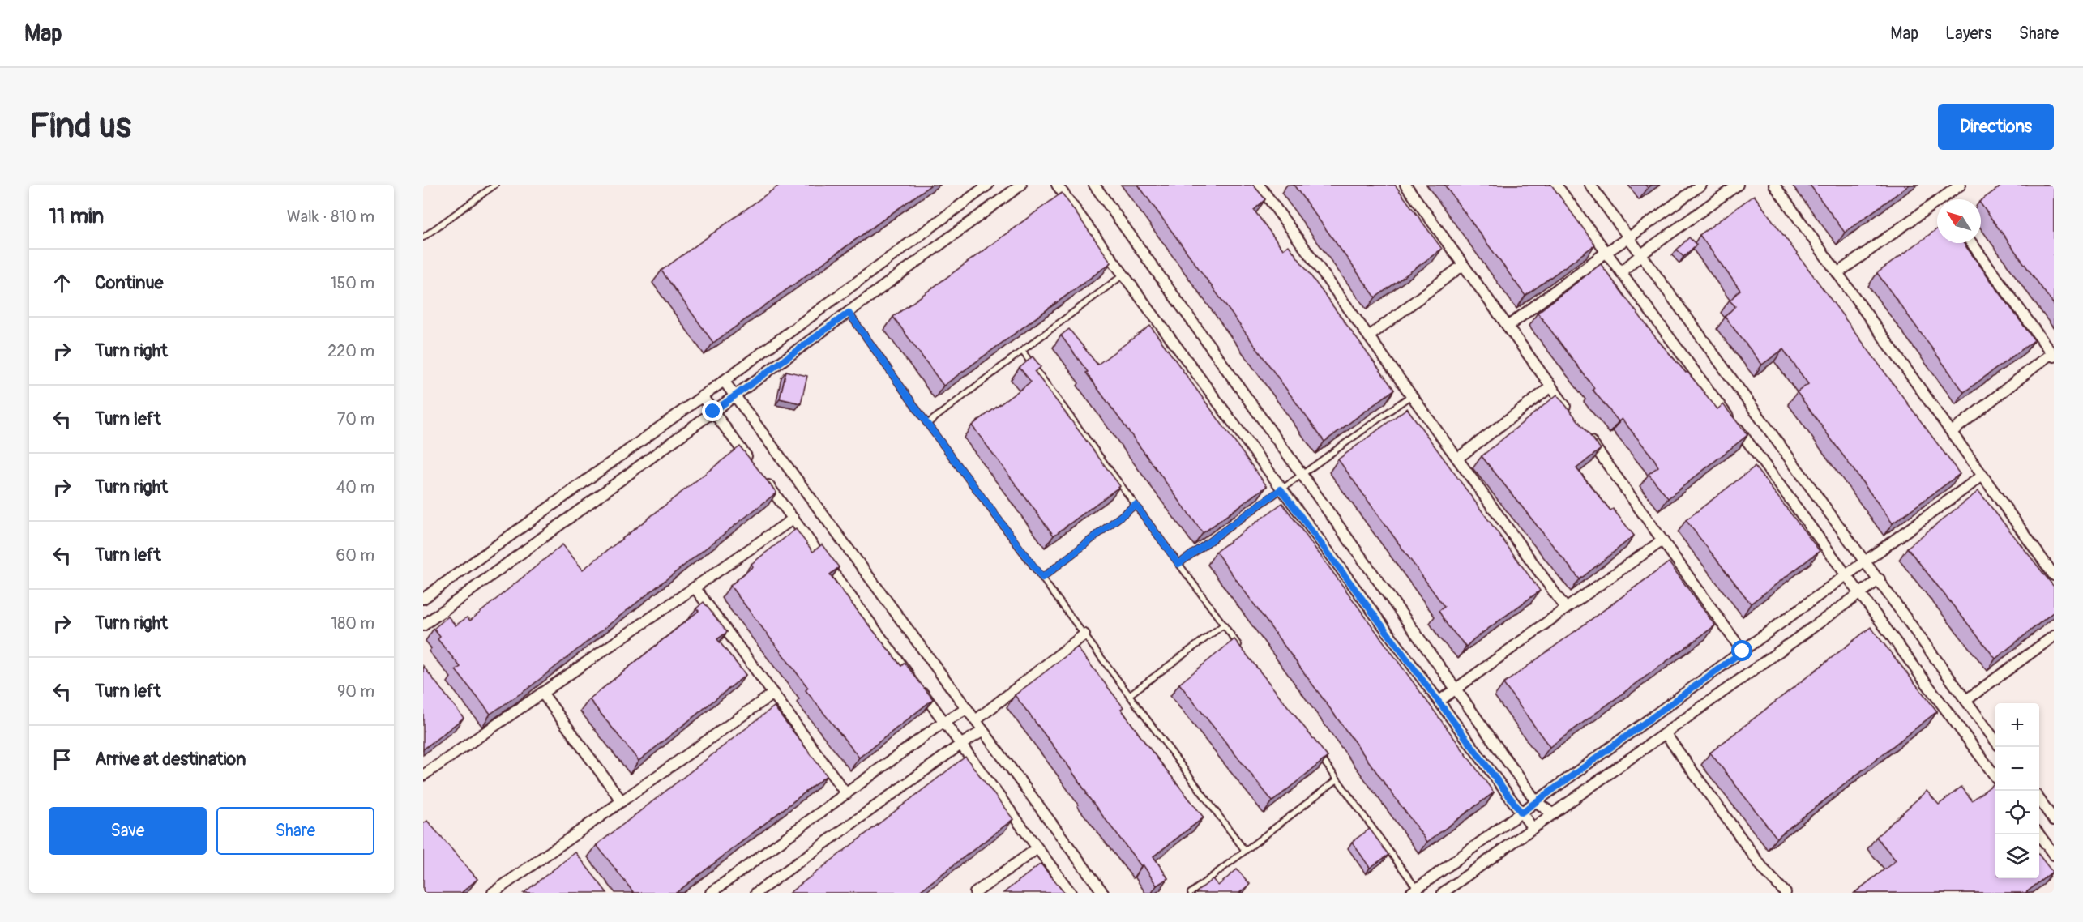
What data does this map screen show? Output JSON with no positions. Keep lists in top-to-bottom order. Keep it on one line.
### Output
{"north":"top left","page":{"header":"Map","nav":["Map","Layers","Share"],"buttons":["Directions",["Save","Share"]],"title":"Find us","heading":["11 min","Walk · 810 m"],"list":[["Continue","150 m"],["Turn right","220 m"],["Turn left","70 m"],["Turn right","40 m"],["Turn left","60 m"],["Turn right","180 m"],["Turn left","90 m"],"Arrive at destination"],"map_buttons":["+","−"]}}
